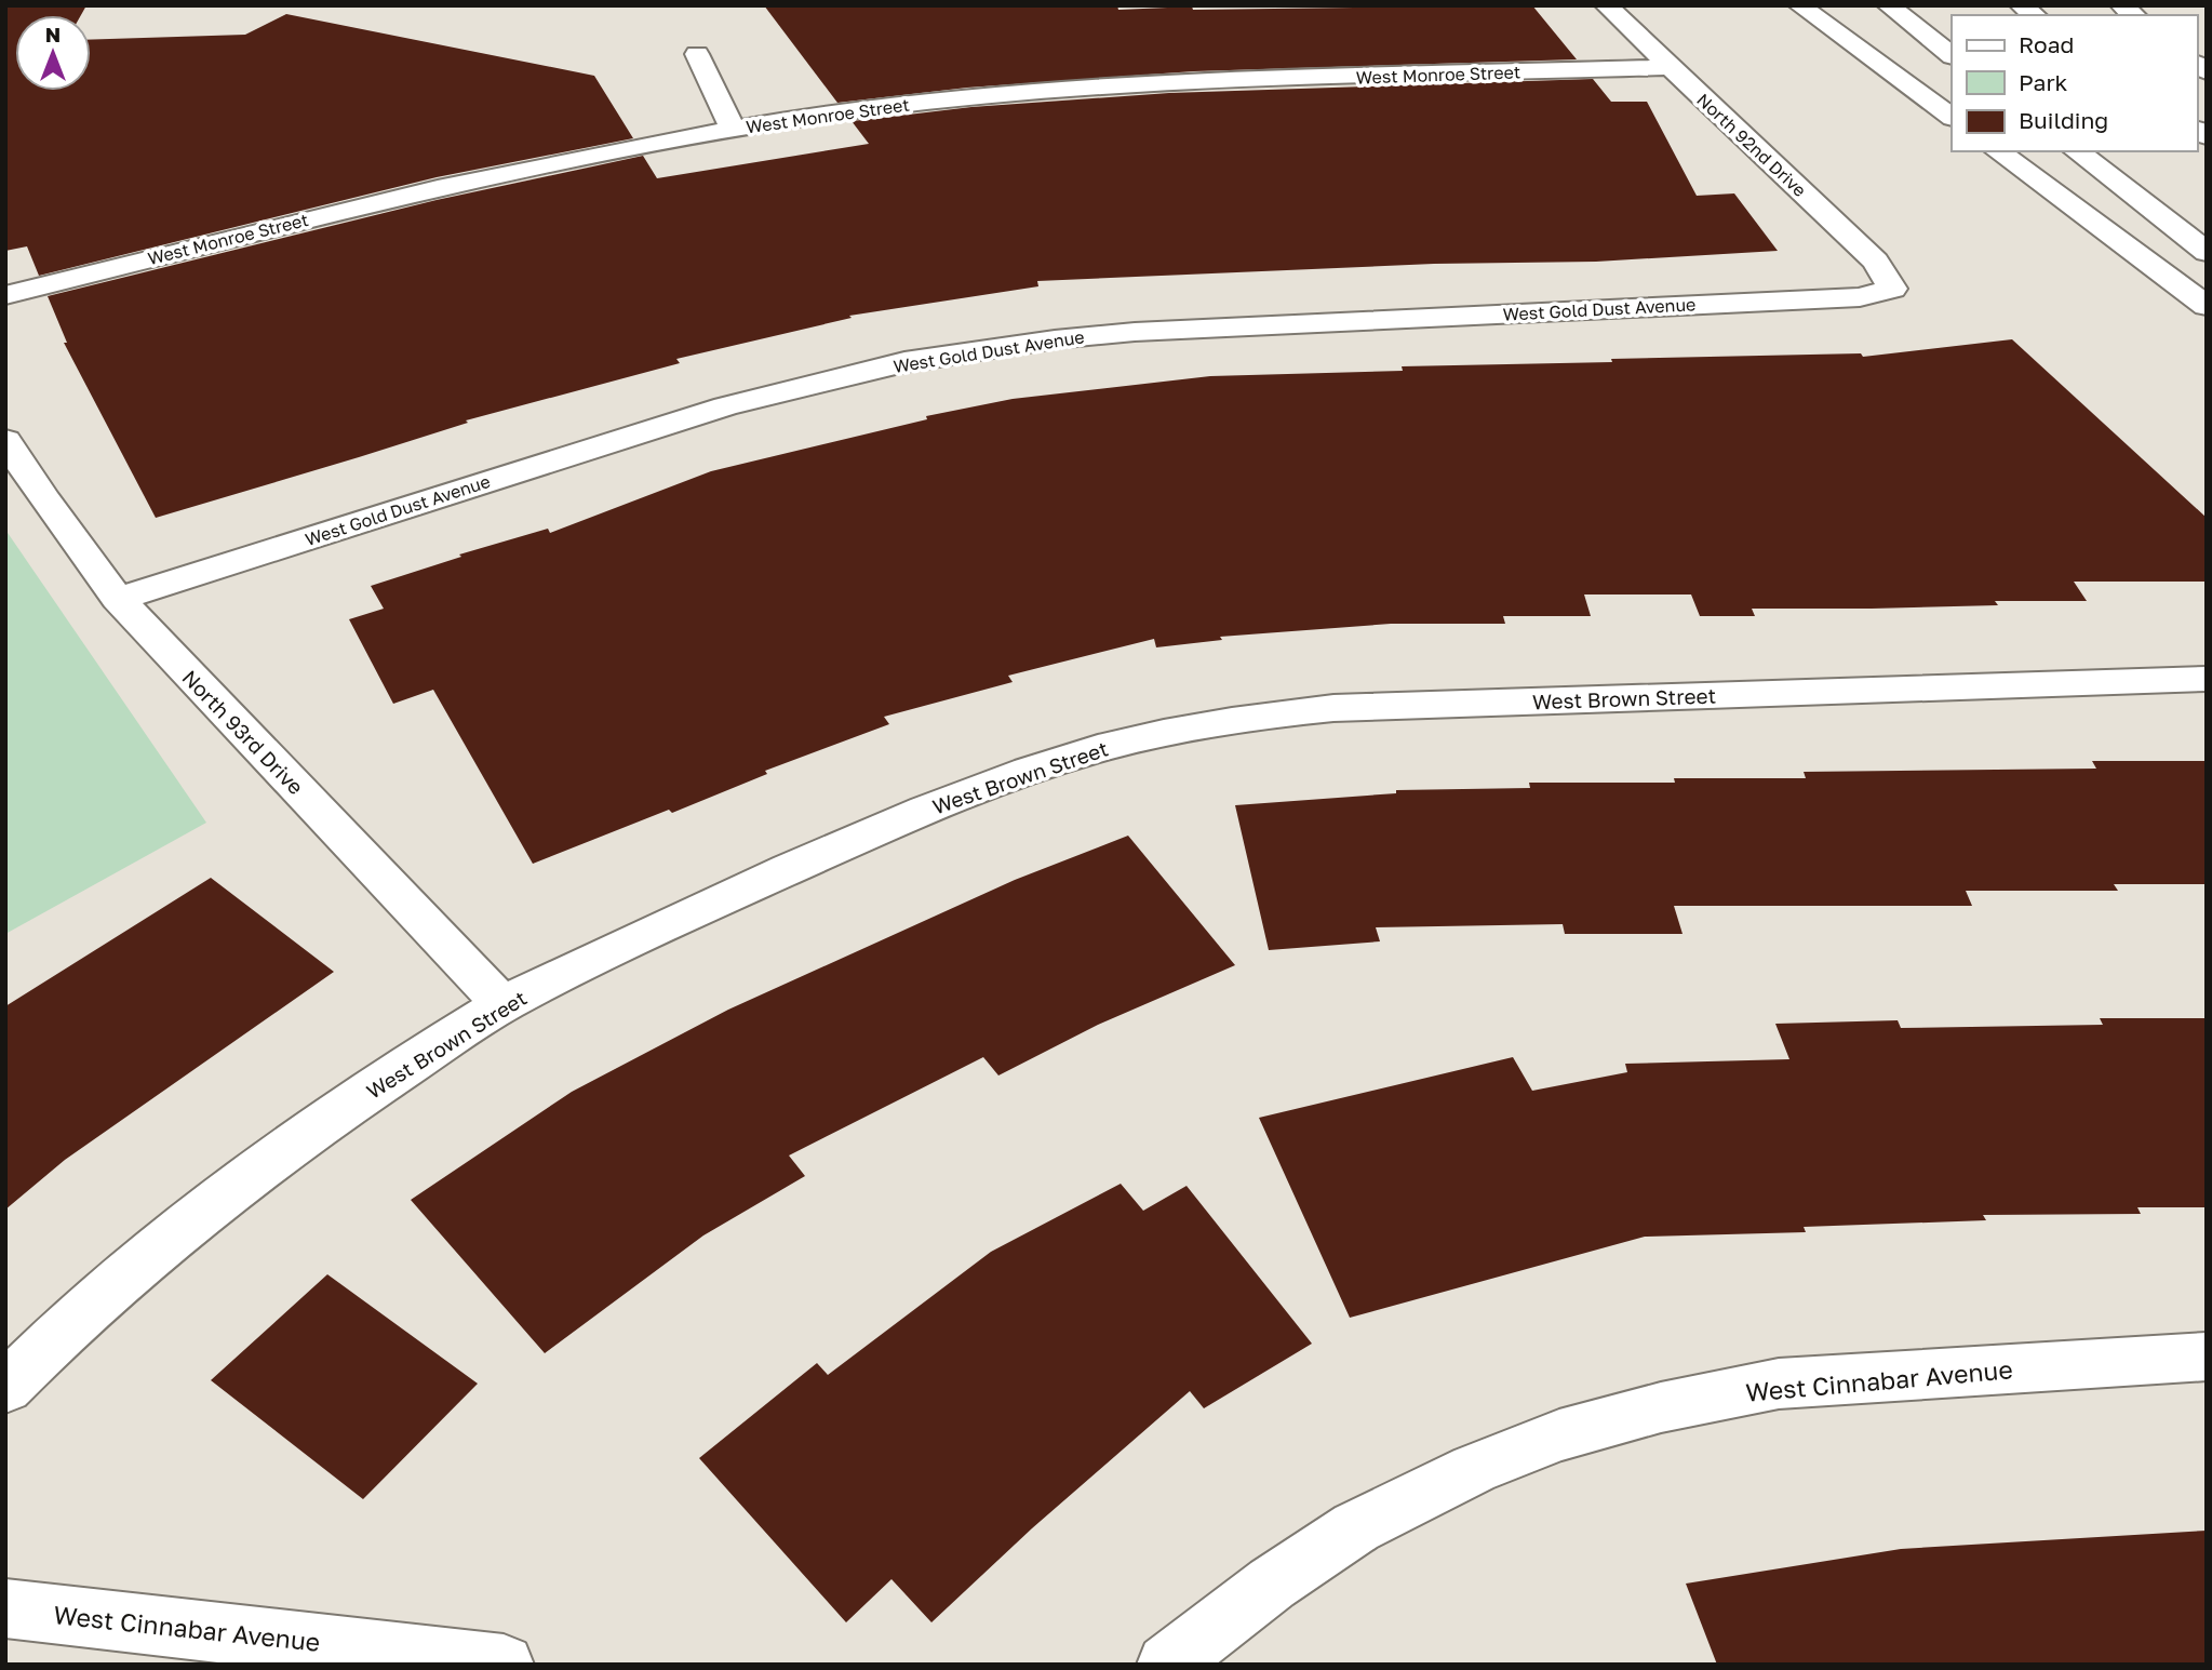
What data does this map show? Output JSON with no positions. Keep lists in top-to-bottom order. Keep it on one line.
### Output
{"streets":{"main road":["West Monroe Street","North 92nd Drive","West Gold Dust Avenue","West Brown Street","North 93rd Drive","West Cinnabar Avenue"]},"crossings":[["West Monroe Street","North 92nd Drive"],["North 92nd Drive","West Gold Dust Avenue"],["West Gold Dust Avenue","North 93rd Drive"],["West Brown Street","North 93rd Drive"]],"legend":["Road","Park","Building"],"north":"top"}
